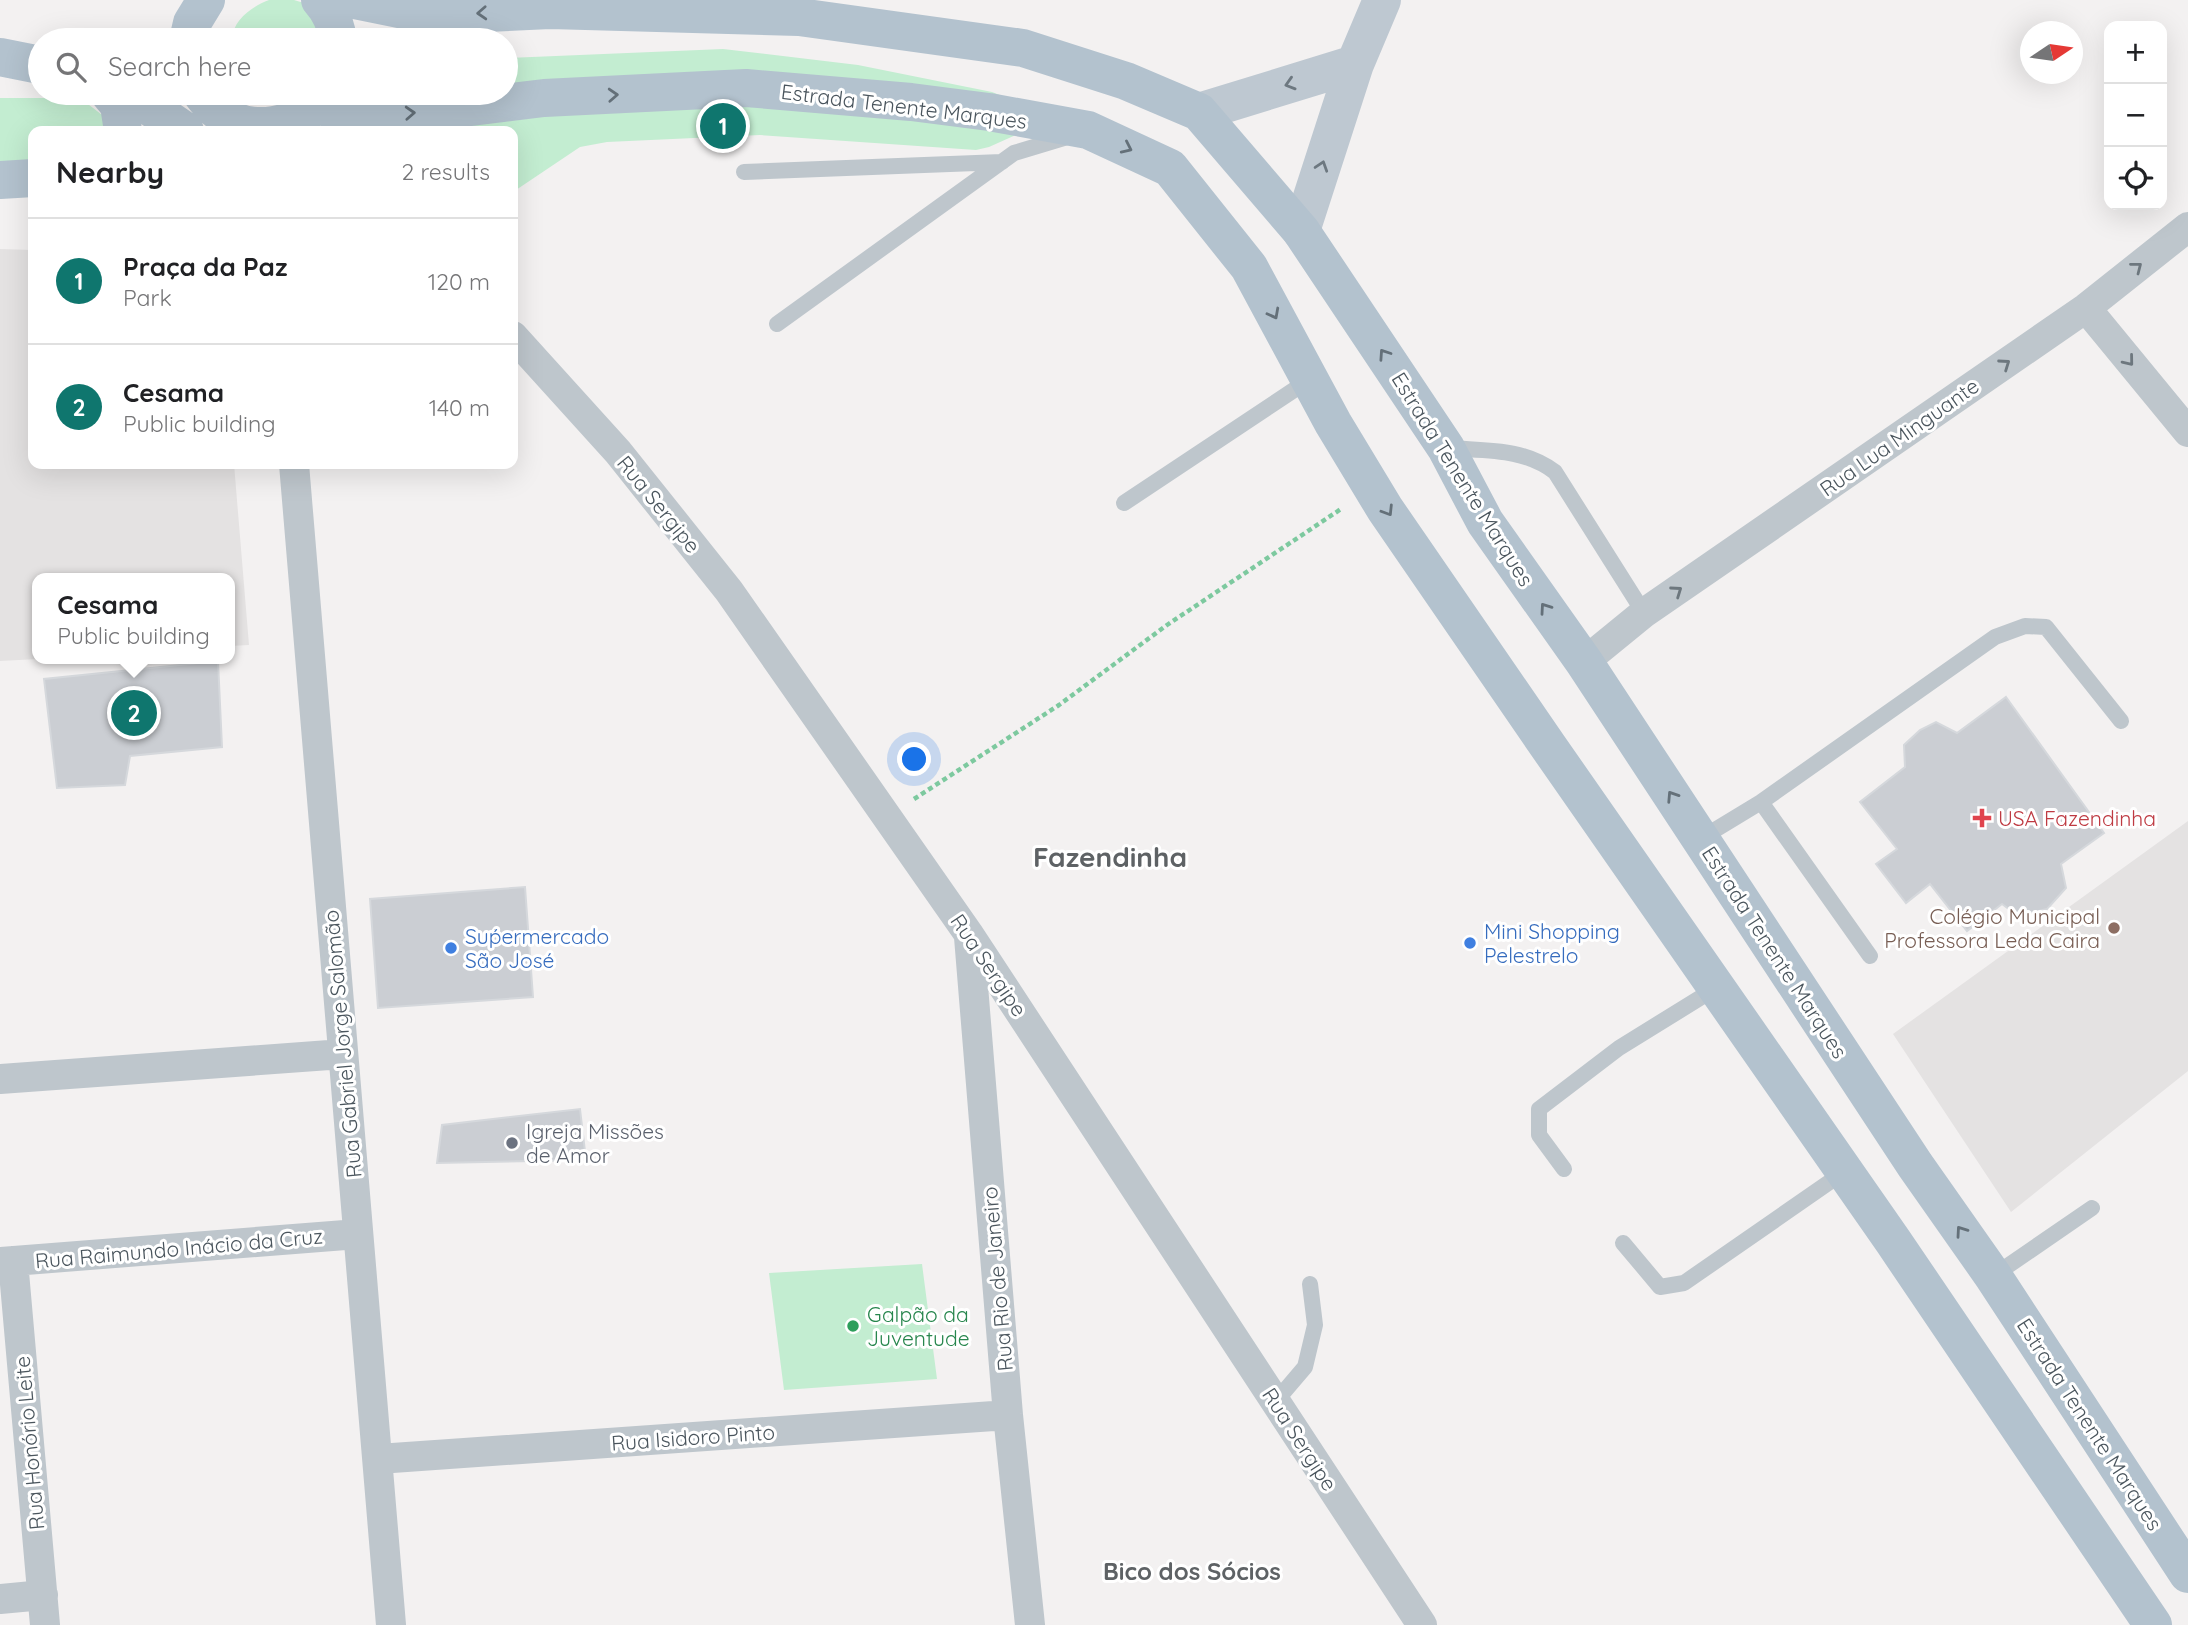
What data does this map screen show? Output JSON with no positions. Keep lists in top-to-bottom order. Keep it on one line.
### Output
{"streets":{"main road":["Estrada Tenente Marques"],"street":["Rua Lua Minguante","Rua Sergipe","Rua Gabriel Jorge Salomão","Rua Raimundo Inácio da Cruz","Rua Rio de Janeiro","Rua Isidoro Pinto","Rua Honório Leite"]},"crossings":[["Estrada Tenente Marques","Rua Lua Minguante"],["Rua Sergipe","Rua Rio de Janeiro"],["Rua Gabriel Jorge Salomão","Rua Raimundo Inácio da Cruz"],["Rua Gabriel Jorge Salomão","Rua Isidoro Pinto"],["Rua Raimundo Inácio da Cruz","Rua Honório Leite"],["Rua Rio de Janeiro","Rua Isidoro Pinto"]],"one_way":["Rua Lua Minguante"],"districts":["Fazendinha","Bico dos Sócios"],"places":{"health":["USA Fazendinha"],"other":["Colégio Municipal Professora Leda Caira","Mini Shopping Pelestrelo","Suṕermercado São José","Igreja Missões de Amor","Galpão da Juventude"]},"north":"right","page":{"map_buttons":["+","−"],"search":"Search here","pins":["1","2"],"heading":["Nearby","2 results"],"list":[{"mark":"1","name":"Praça da Paz","note":"Park","value":"120 m"},{"mark":"2","name":"Cesama","note":"Public building","value":"140 m"}],"popup":["Cesama","Public building"]}}
